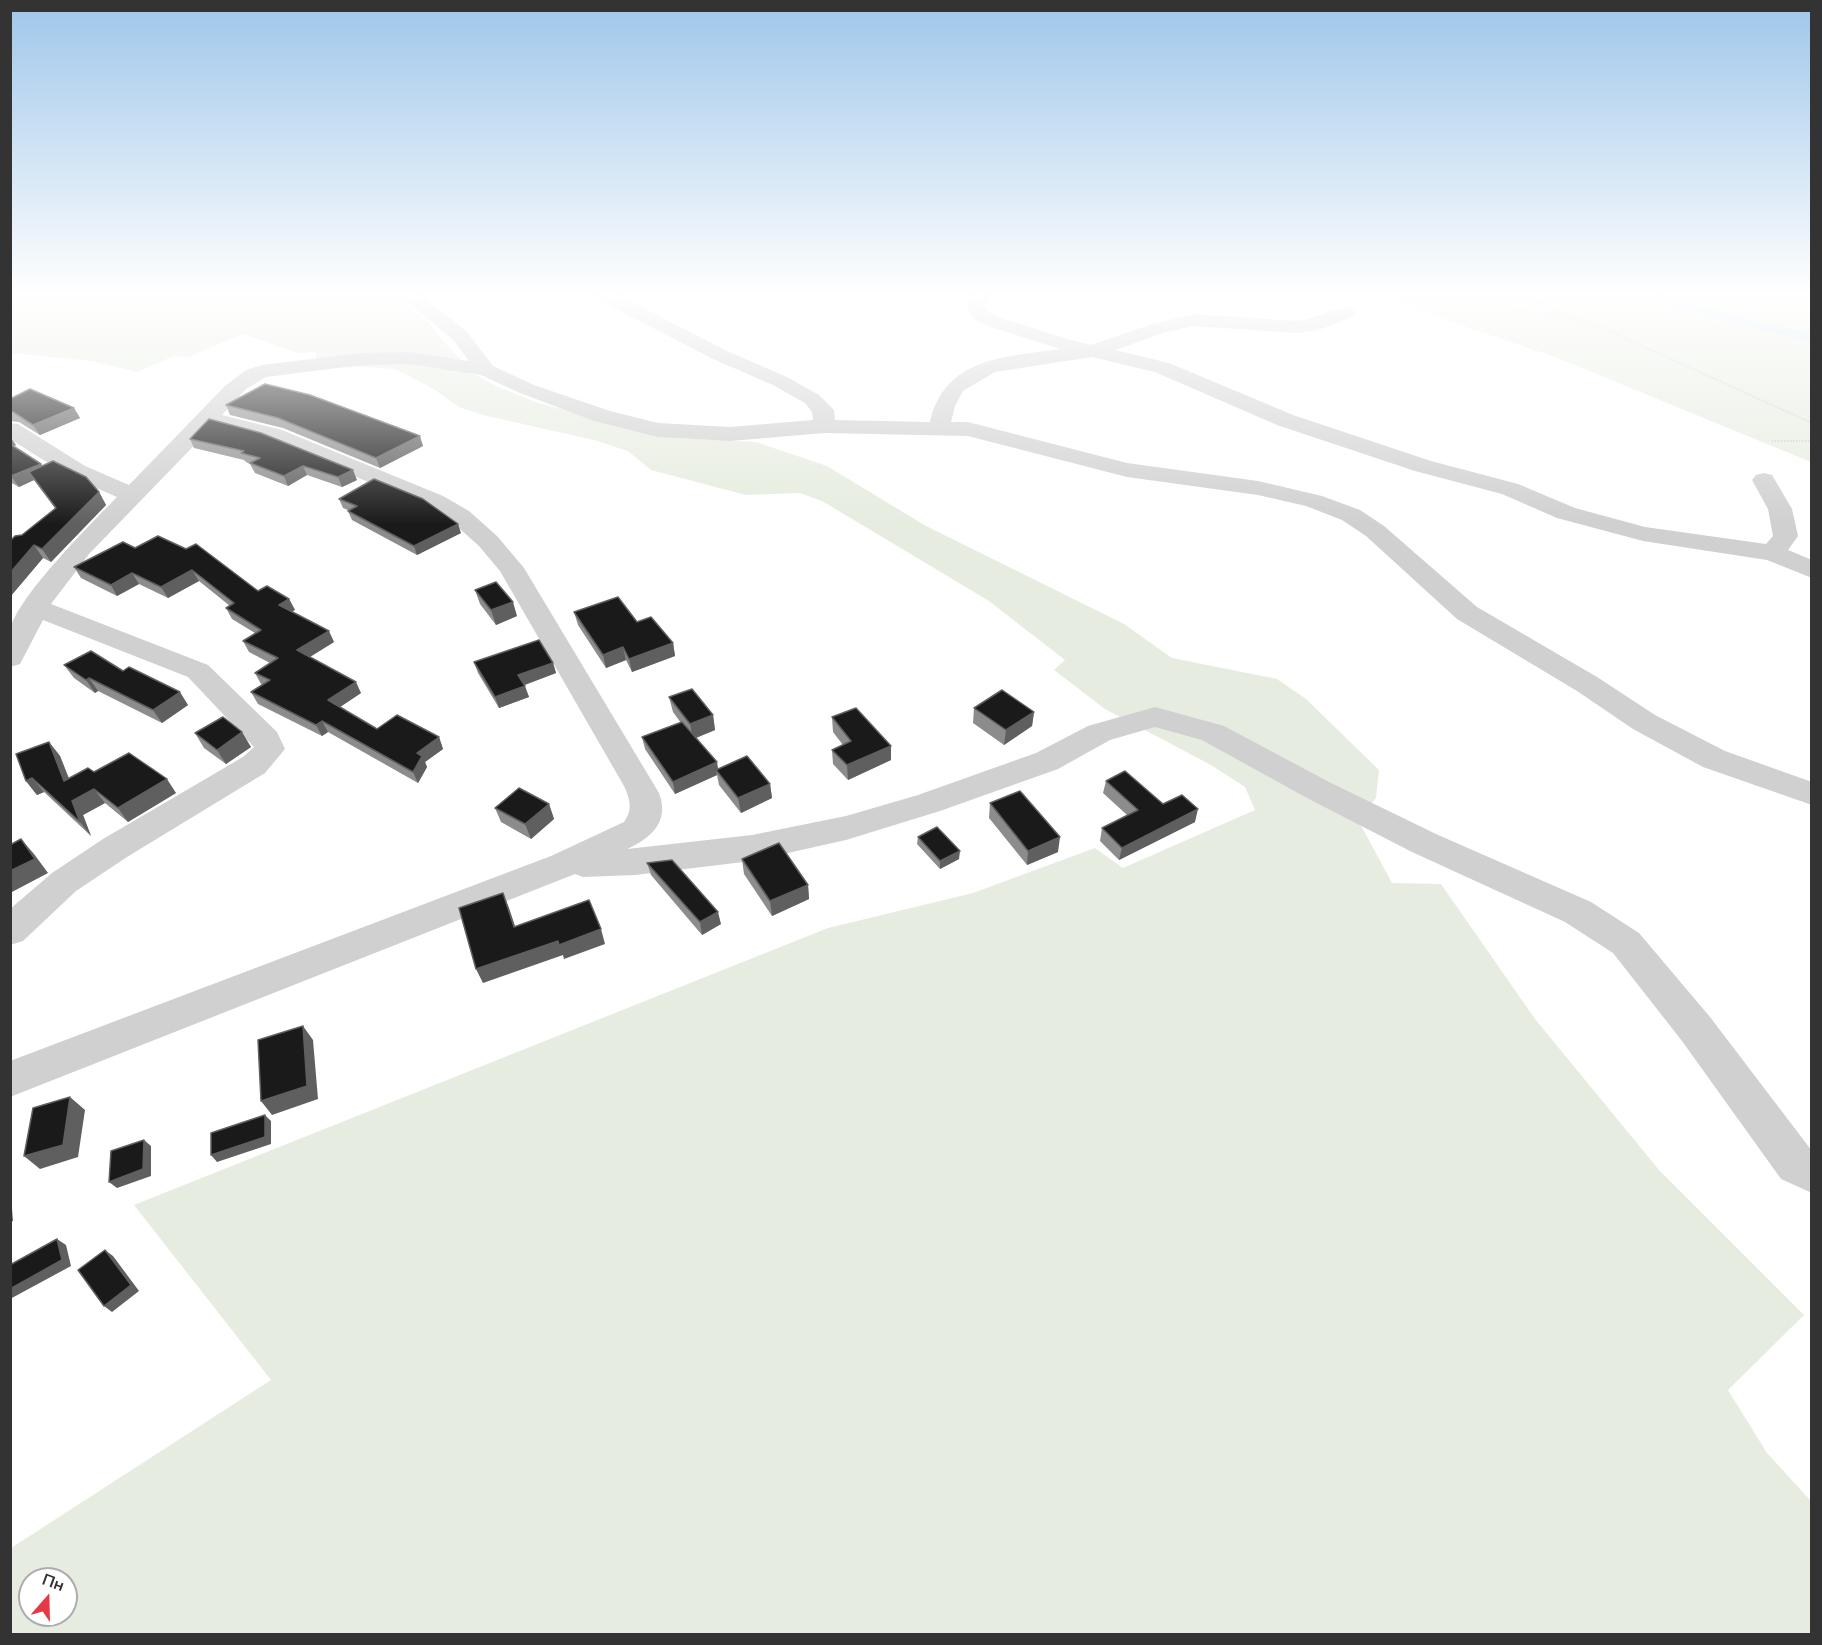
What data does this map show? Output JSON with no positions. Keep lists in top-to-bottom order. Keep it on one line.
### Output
{"north":"top"}
